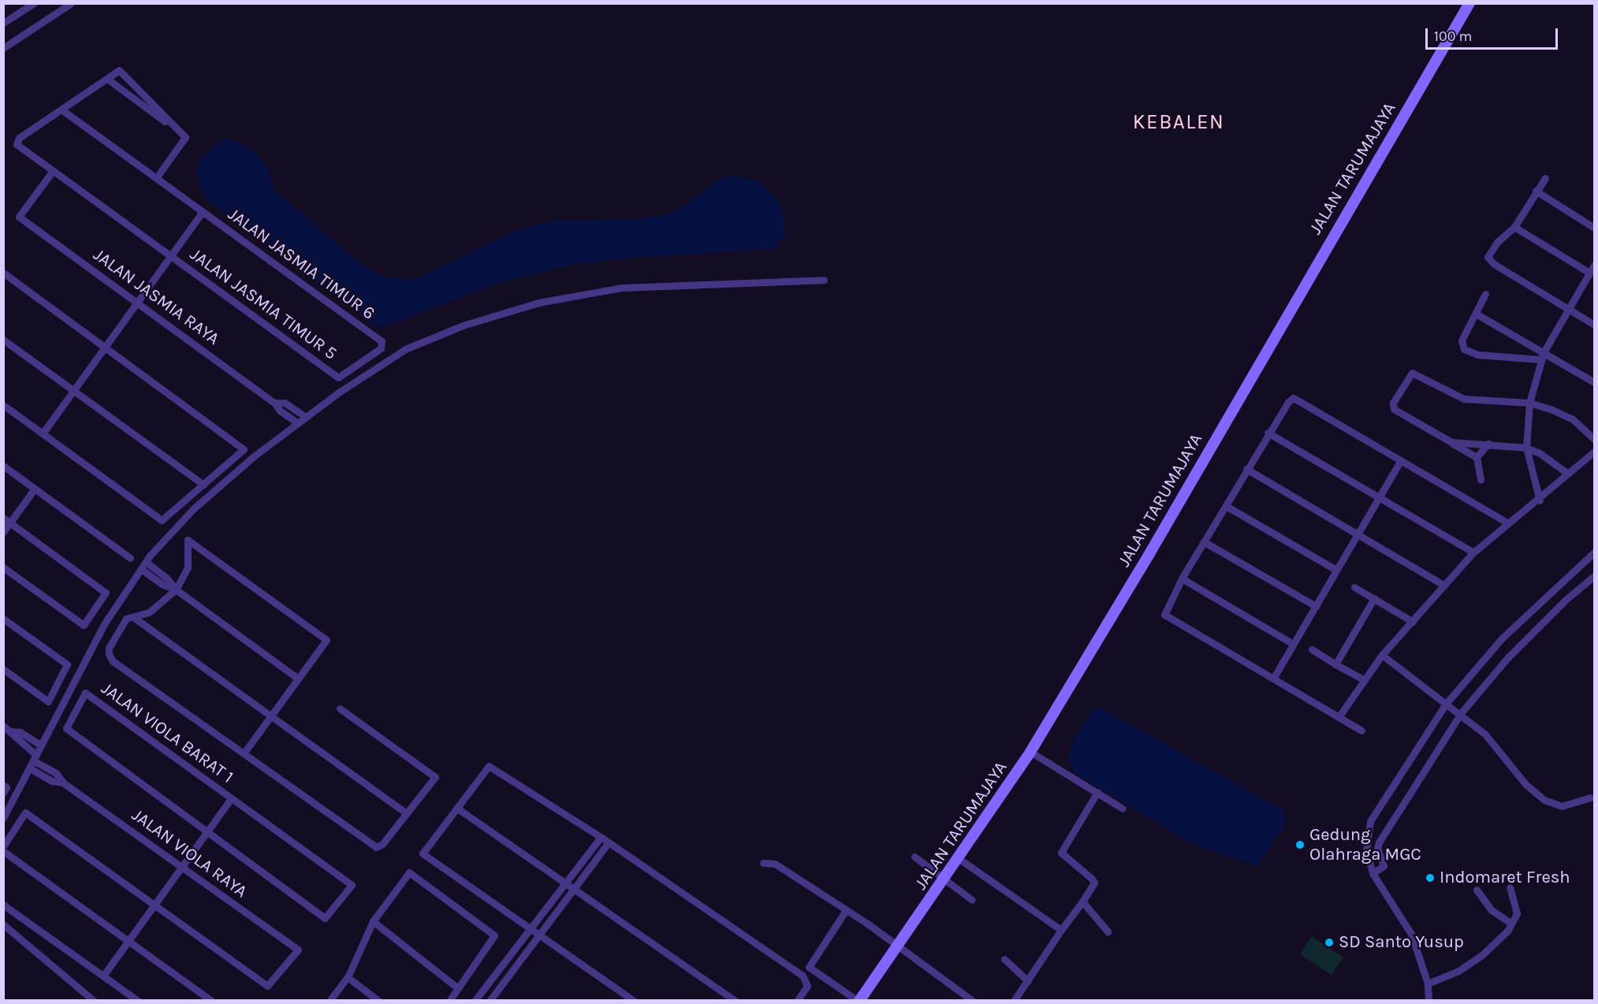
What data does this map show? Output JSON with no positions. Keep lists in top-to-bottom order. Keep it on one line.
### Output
{"streets":{"street":["JALAN TARUMAJAYA","JALAN JASMIA TIMUR 6","JALAN JASMIA RAYA","JALAN JASMIA TIMUR 5","JALAN VIOLA BARAT 1","JALAN VIOLA RAYA"]},"crossings":[["JALAN JASMIA TIMUR 6","JALAN JASMIA TIMUR 5"],["JALAN JASMIA RAYA","JALAN JASMIA TIMUR 5"]],"districts":["KEBALEN"],"places":["Gedung Olahraga MGC","Indomaret Fresh","SD Santo Yusup"],"scale_bar":"100 m"}
